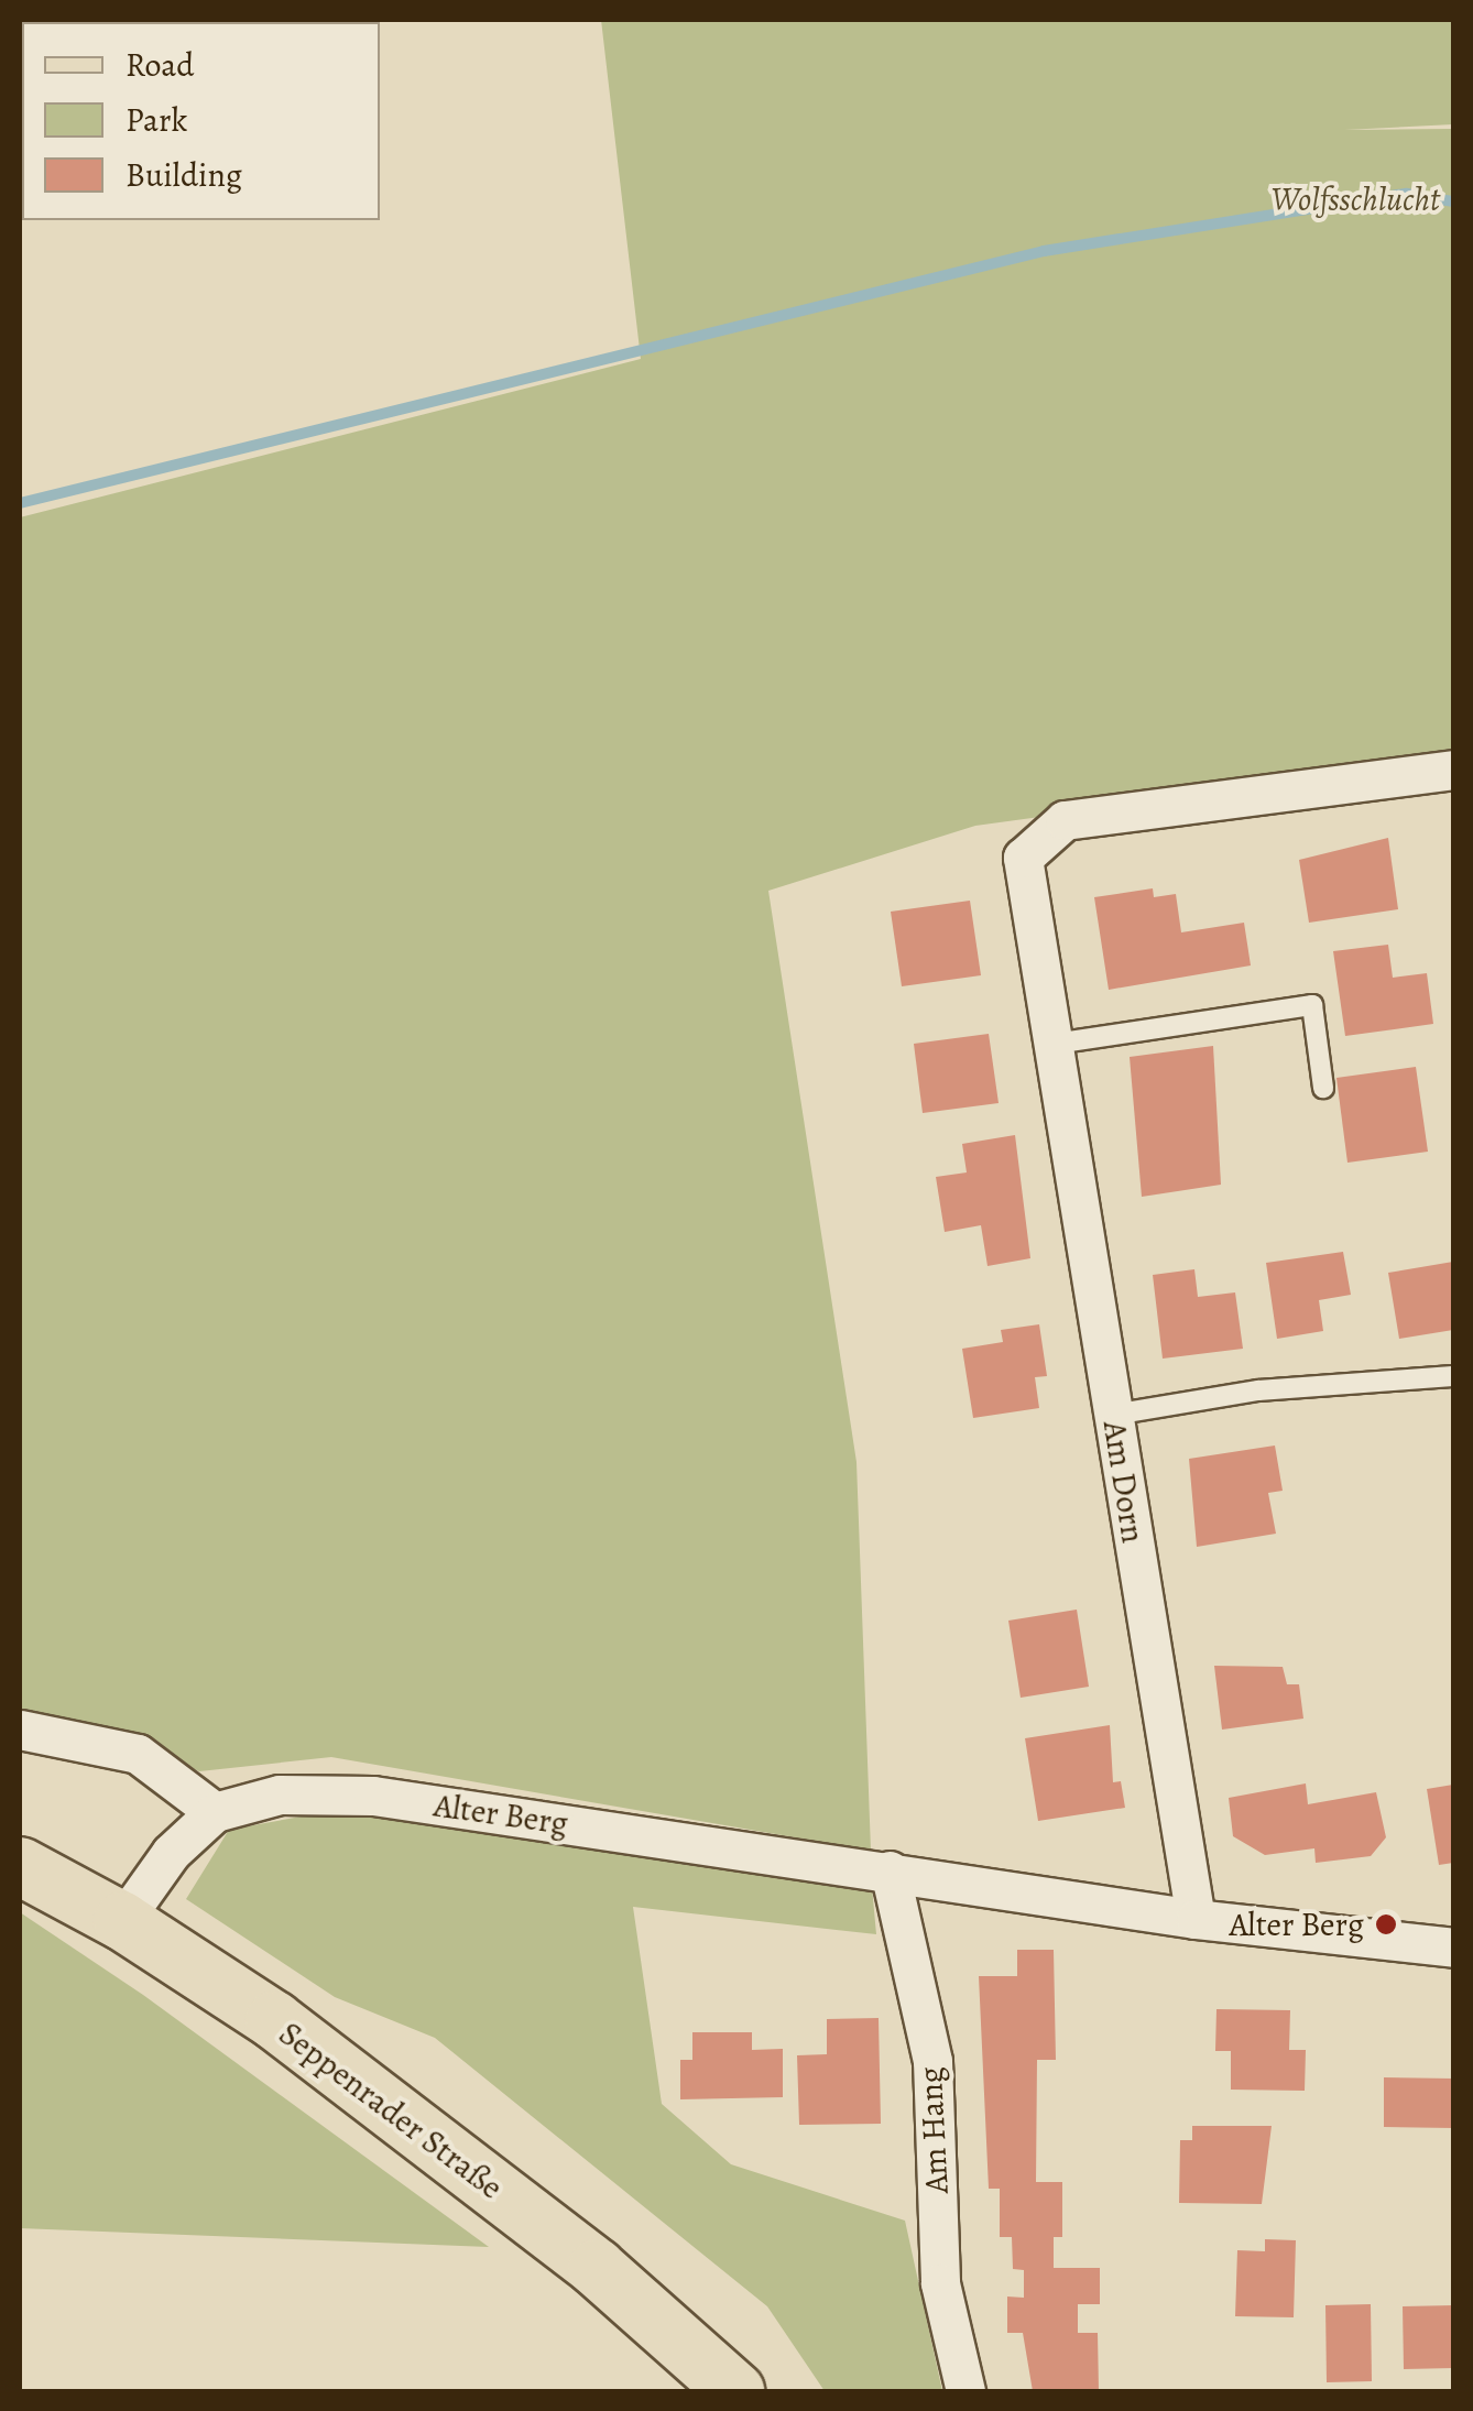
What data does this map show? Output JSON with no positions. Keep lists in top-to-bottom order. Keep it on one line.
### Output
{"streets":{"main road":["Seppenrader Straße"],"street":["Am Dorn","Alter Berg","Am Hang"]},"crossings":[["Am Dorn","Alter Berg"],["Alter Berg","Seppenrader Straße"],["Alter Berg","Am Hang"]],"parks":["Wolfsschlucht"],"places":["Alter Berg"],"legend":["Road","Park","Building"]}
